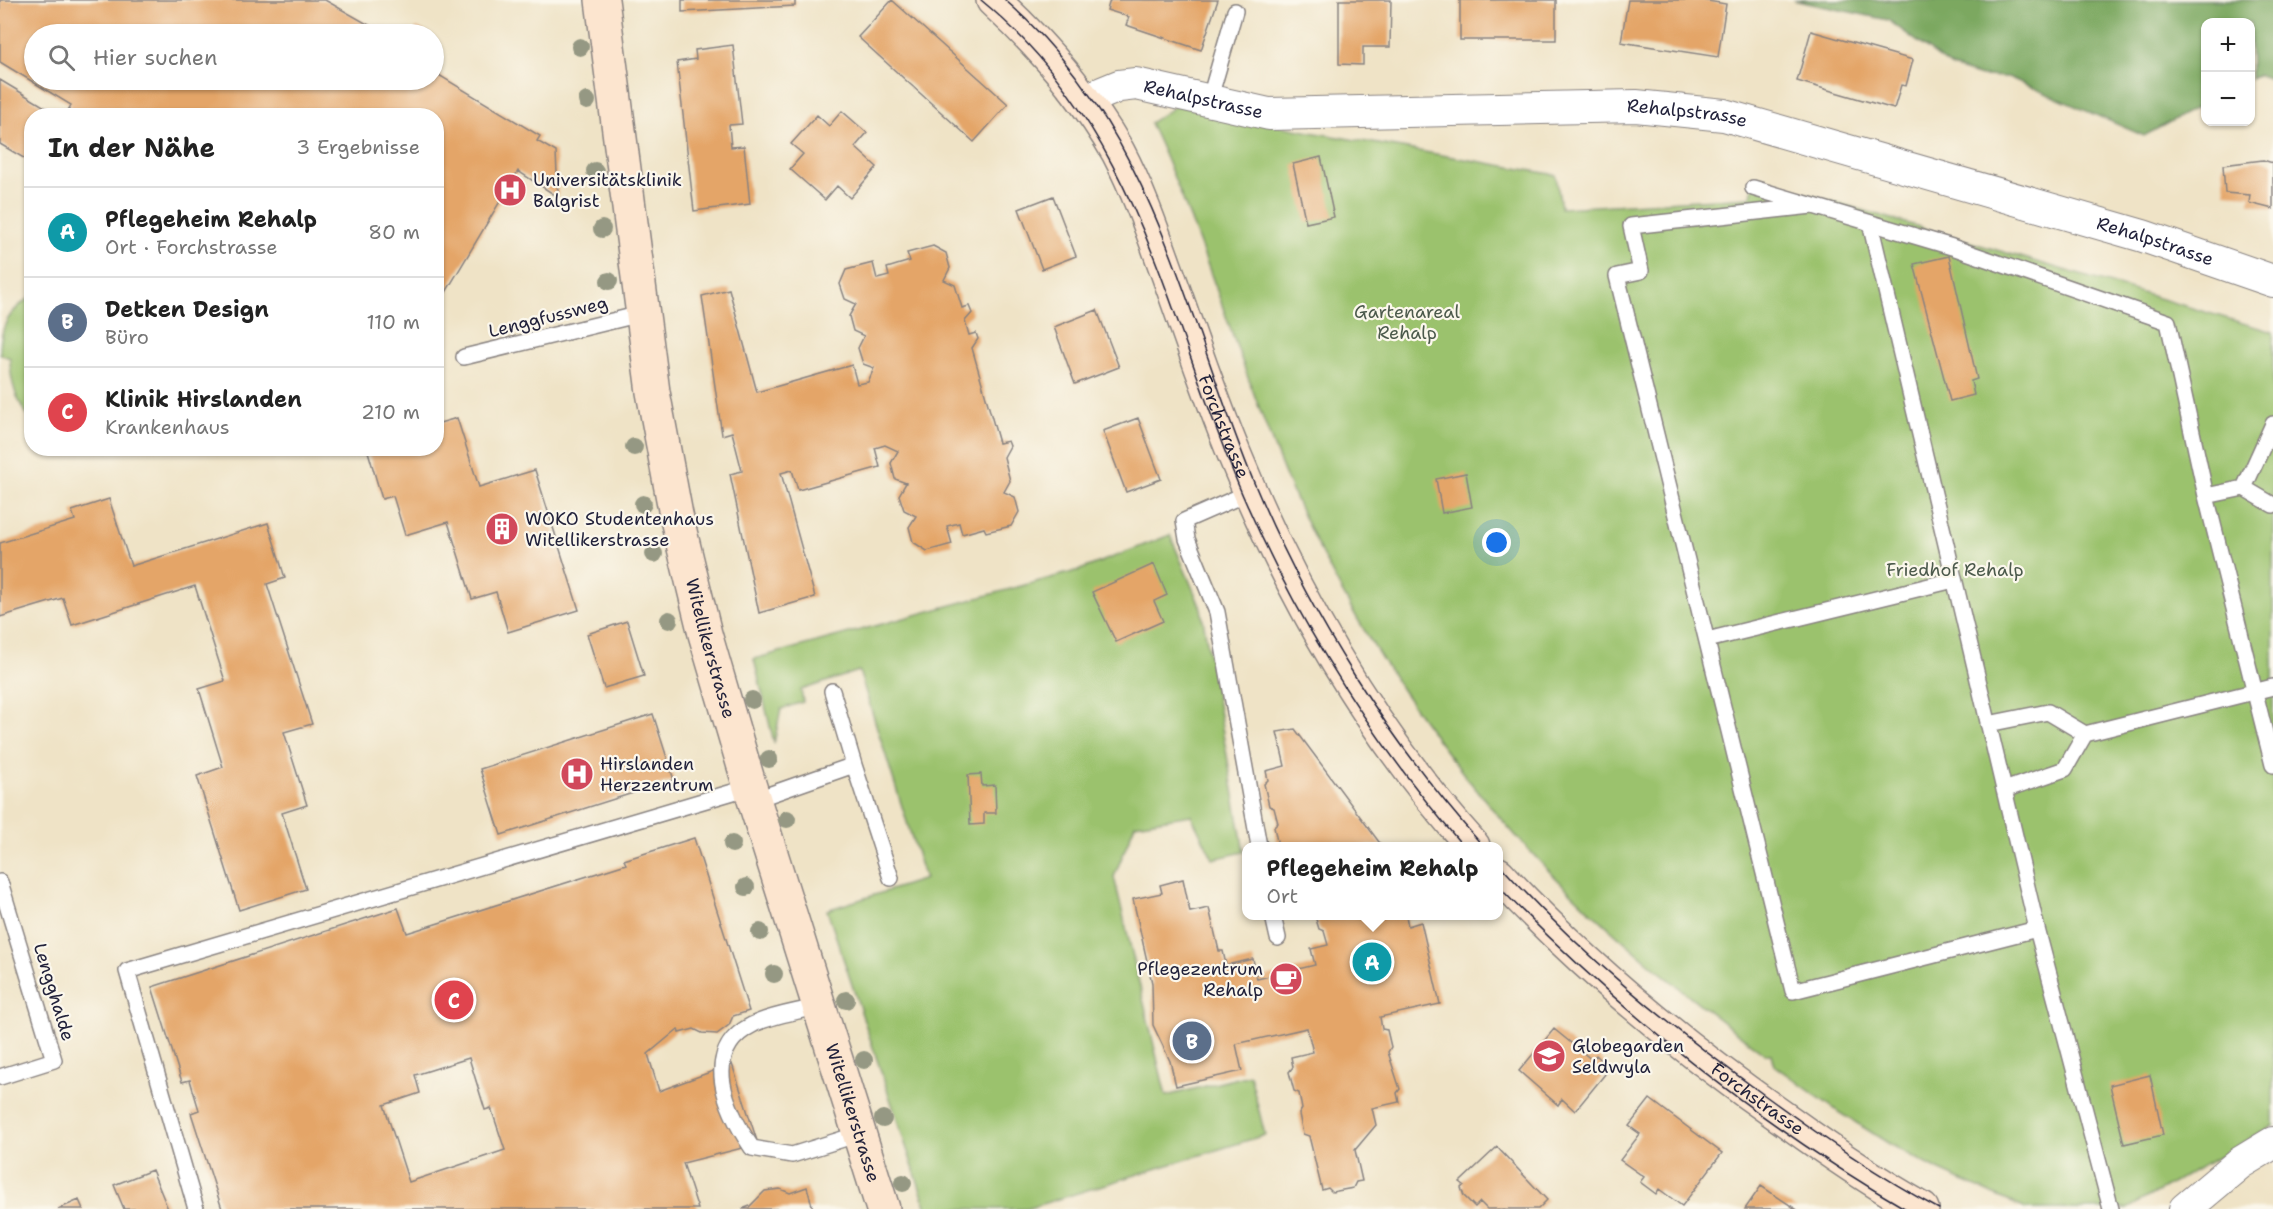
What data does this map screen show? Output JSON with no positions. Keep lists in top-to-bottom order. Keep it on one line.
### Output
{"streets":{"main road":["Forchstrasse","Witellikerstrasse"],"street":["Rehalpstrasse"],"lane":["Lenggfussweg","Lengghalde"]},"crossings":[["Rehalpstrasse","Forchstrasse"],["Lenggfussweg","Witellikerstrasse"]],"parks":["Gartenareal Rehalp","Friedhof Rehalp"],"places":{"hospital":["Universitätsklinik Balgrist","Hirslanden Herzzentrum"],"building":["WOKO Studentenhaus Witellikerstrasse"],"cafe":["Pflegezentrum Rehalp"],"school or university":["Globegarden Seldwyla"]},"page":{"map_buttons":["+","−"],"search":"Hier suchen","heading":["In der Nähe","3 Ergebnisse"],"list":[{"mark":"A","name":"Pflegeheim Rehalp","note":"Ort · Forchstrasse","value":"80 m"},{"mark":"B","name":"Detken Design","note":"Büro","value":"110 m"},{"mark":"C","name":"Klinik Hirslanden","note":"Krankenhaus","value":"210 m"}],"popup":["Pflegeheim Rehalp","Ort"],"pins":["A","C","B"]}}
